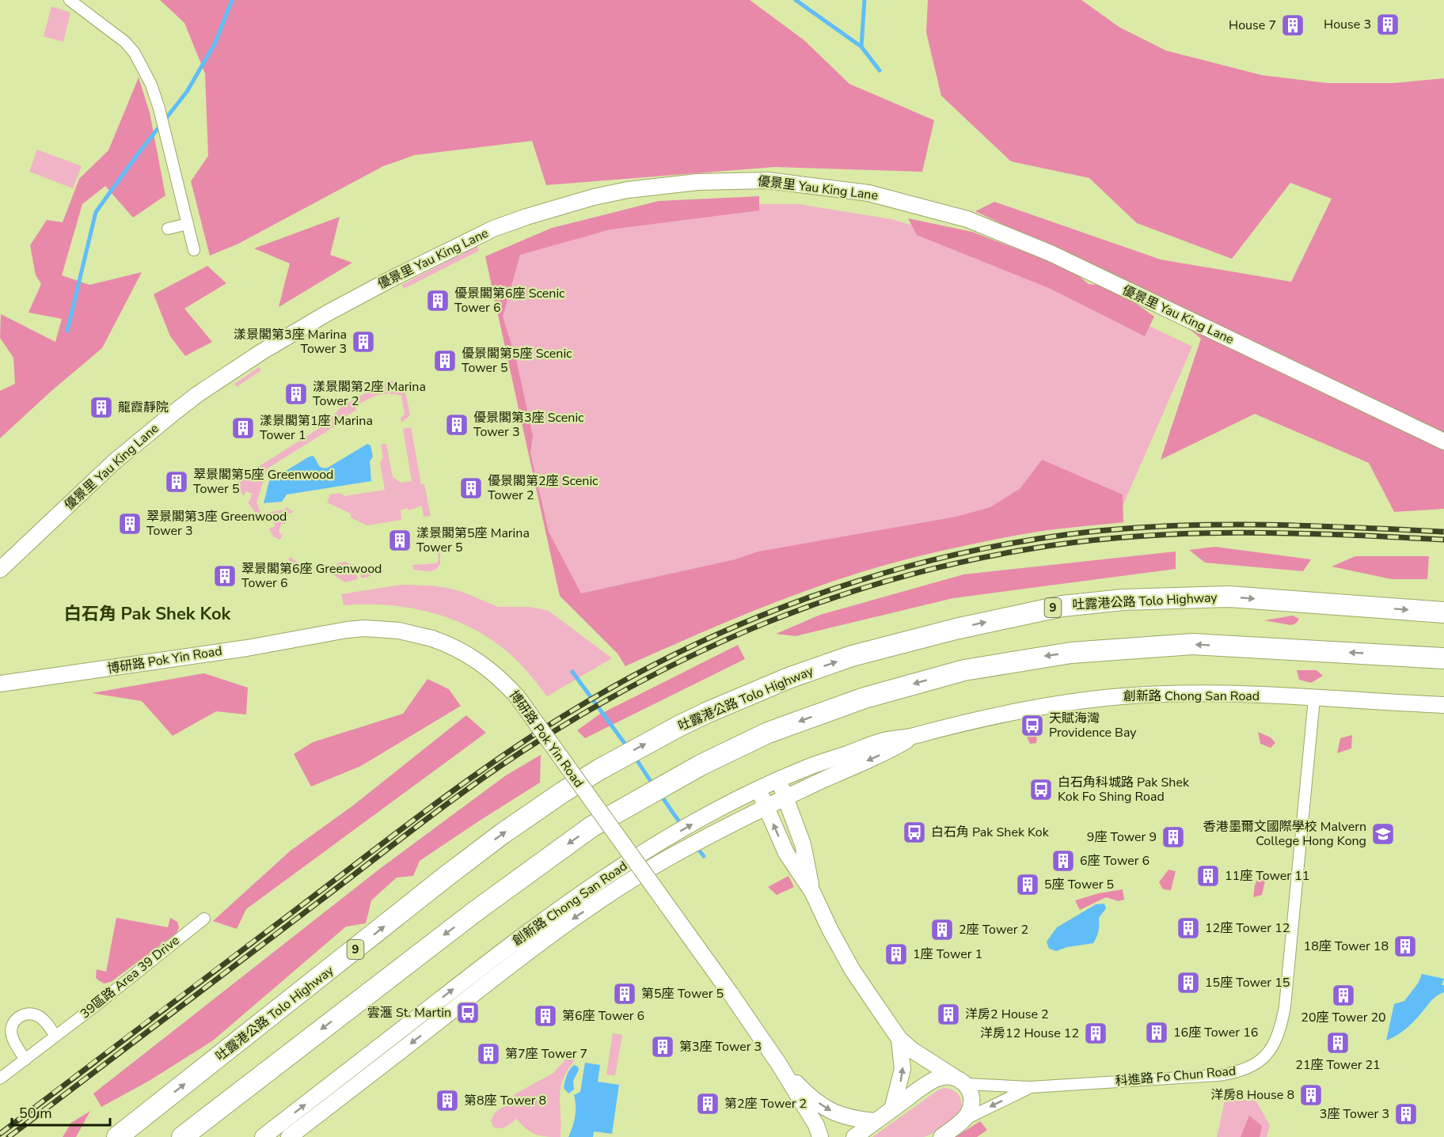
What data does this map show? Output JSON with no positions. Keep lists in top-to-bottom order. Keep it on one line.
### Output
{"streets":{"highway":["吐露港公路 Tolo Highway","9"],"street":["優景里 Yau King Lane","博研路 Pok Yin Road","創新路 Chong San Road","39區路 Area 39 Drive","科進路 Fo Chun Road"]},"crossings":[["博研路 Pok Yin Road","科進路 Fo Chun Road"],["創新路 Chong San Road","科進路 Fo Chun Road"]],"districts":["白石角 Pak Shek Kok"],"places":{"building":["House 3","House 7","優景閣第6座 Scenic Tower 6","漾景閣第3座 Marina Tower 3","優景閣第5座 Scenic Tower 5","漾景閣第2座 Marina Tower 2","龍霞靜院","優景閣第3座 Scenic Tower 3","漾景閣第1座 Marina Tower 1","翠景閣第5座 Greenwood Tower 5","優景閣第2座 Scenic Tower 2","翠景閣第3座 Greenwood Tower 3","漾景閣第5座 Marina Tower 5","翠景閣第6座 Greenwood Tower 6","9座 Tower 9","6座 Tower 6","11座 Tower 11","5座 Tower 5","12座 Tower 12","2座 Tower 2","18座 Tower 18","1座 Tower 1","15座 Tower 15","第5座 Tower 5","20座 Tower 20","洋房2 House 2","第6座 Tower 6","16座 Tower 16","洋房12 House 12","21座 Tower 21","第3座 Tower 3","第7座 Tower 7","洋房8 House 8","第8座 Tower 8","第2座 Tower 2","3座 Tower 3"],"bus stop":["天賦海灣 Providence Bay","白石角科城路 Pak Shek Kok Fo Shing Road","白石角 Pak Shek Kok","雲滙 St. Martin"],"school or university":["香港墨爾文國際學校 Malvern College Hong Kong"]},"scale_bar":"50 m"}
